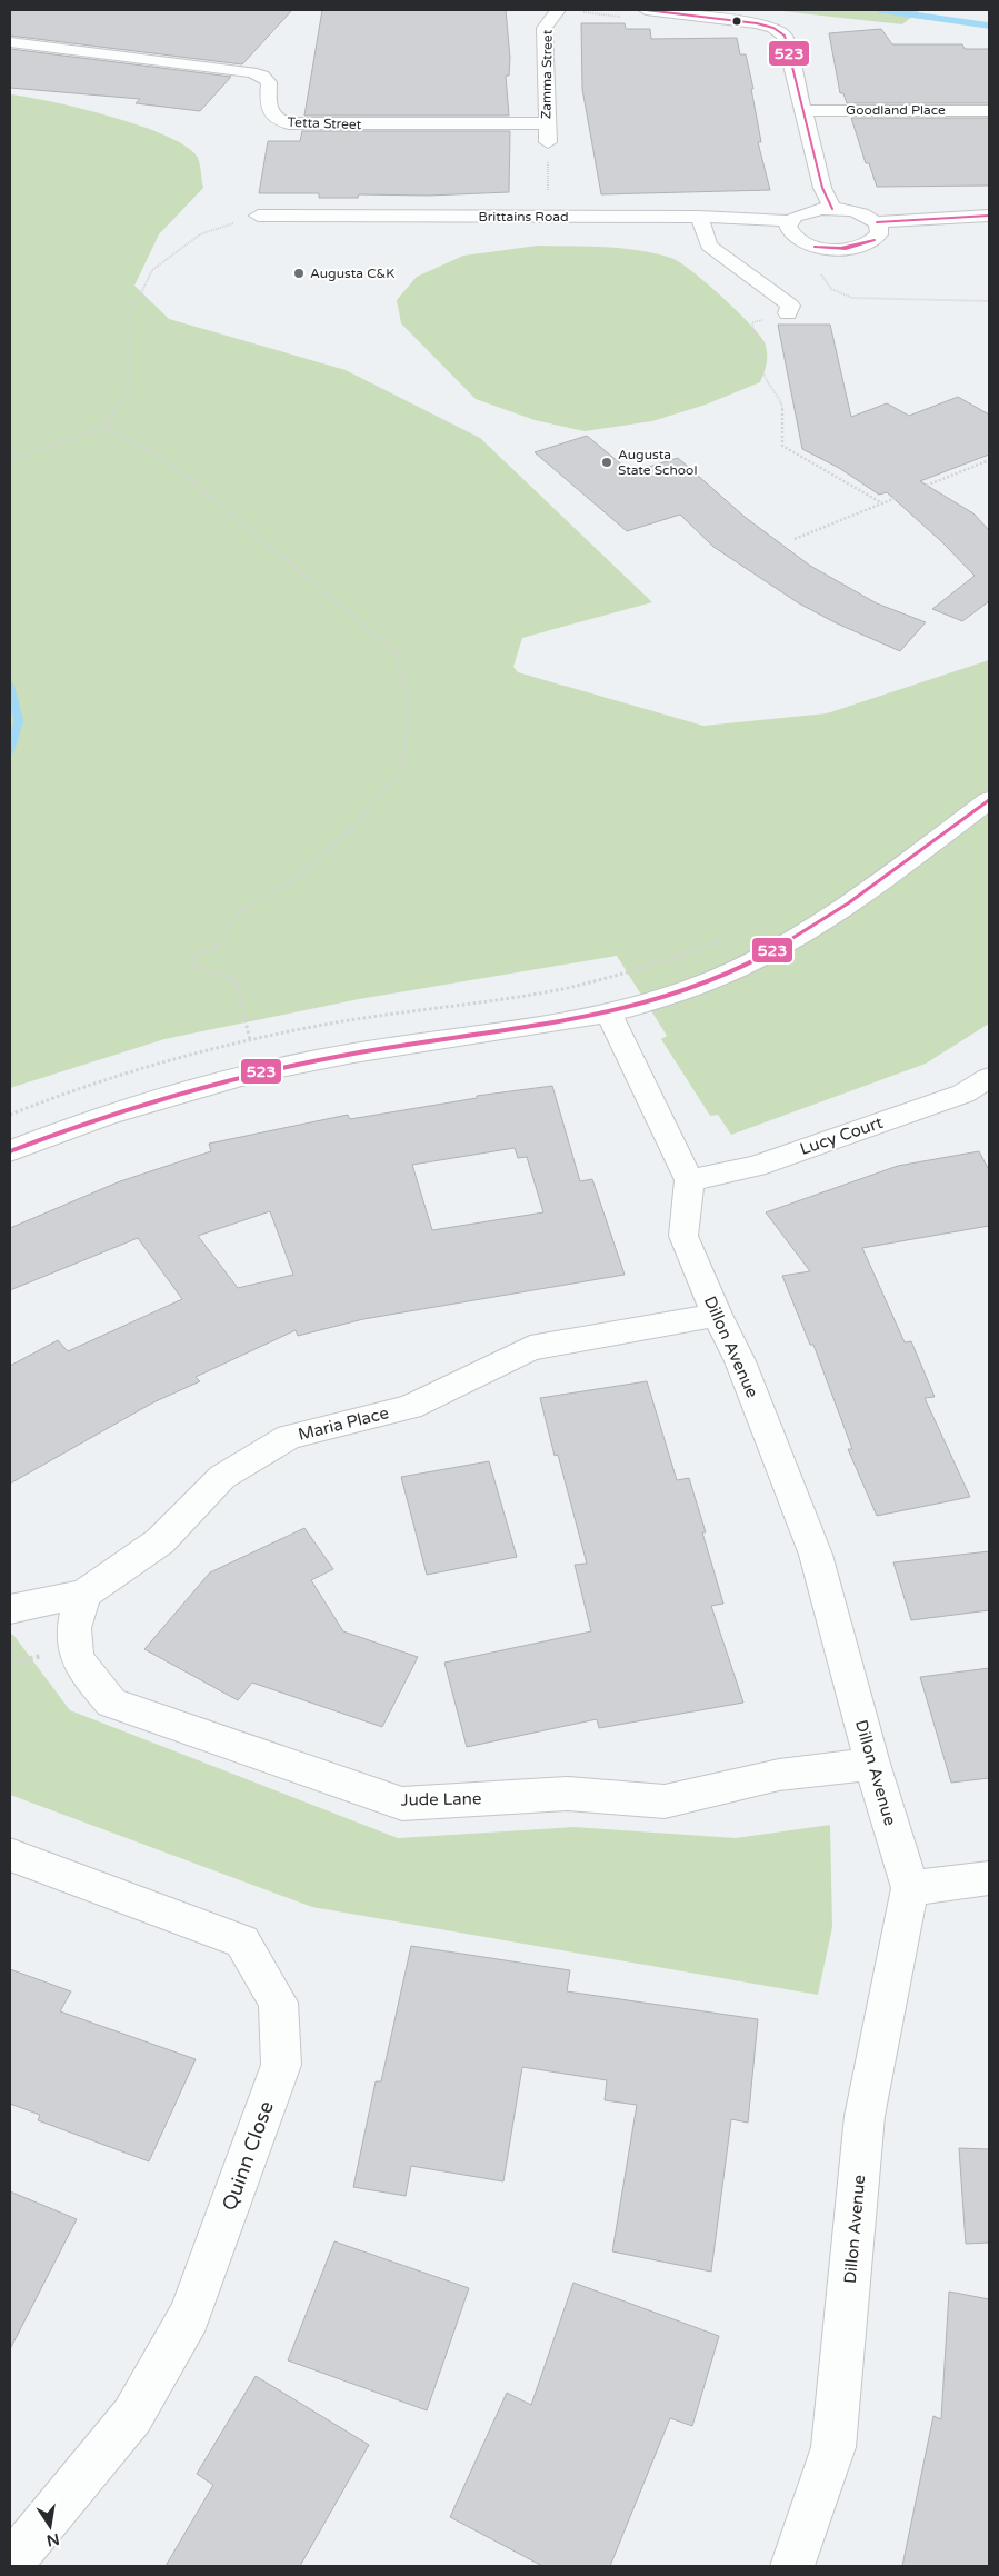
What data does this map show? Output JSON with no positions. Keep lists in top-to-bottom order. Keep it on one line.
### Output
{"streets":{"street":["Zamma Street","Goodland Place","Tetta Street","Brittains Road","Lucy Court","Dillon Avenue","Maria Place","Jude Lane","Quinn Close"]},"crossings":[["Zamma Street","Tetta Street"],["Lucy Court","Dillon Avenue"],["Dillon Avenue","Maria Place"],["Dillon Avenue","Jude Lane"],["Maria Place","Jude Lane"]],"places":["Augusta C&K","Augusta State School"],"lines":["transit line 523"],"north":"bottom"}
